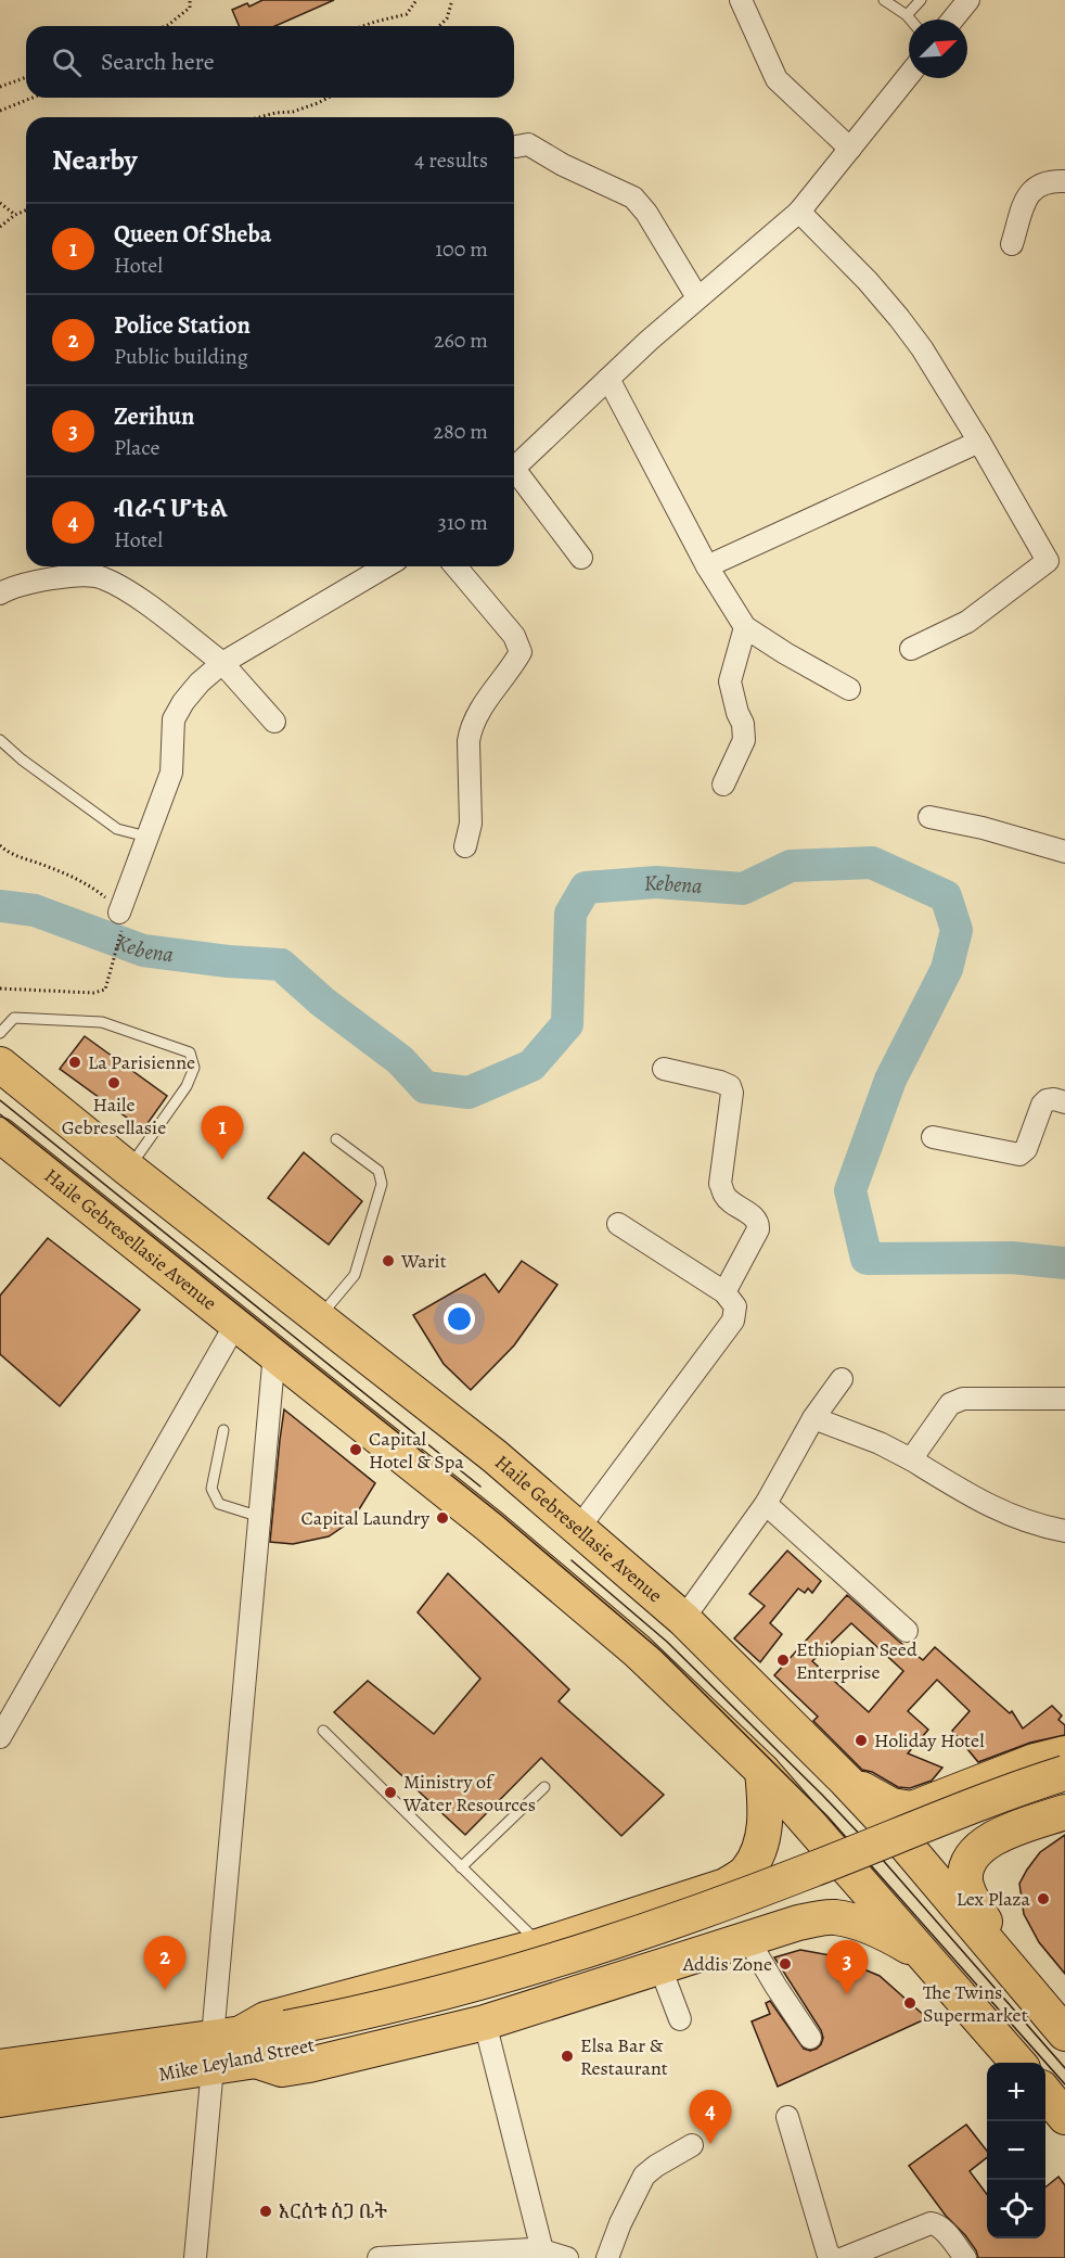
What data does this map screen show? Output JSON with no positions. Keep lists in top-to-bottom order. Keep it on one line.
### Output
{"streets":{"main road":["Haile Gebresellasie Avenue","Mike Leyland Street"]},"water":["Kebena"],"places":["La Parisienne","Haile Gebresellasie","Warit","Capital Hotel & Spa","Capital Laundry","Ethiopian Seed Enterprise","Holiday Hotel","Ministry of Water Resources","Lex Plaza","Addis Zone","The Twins Supermarket","Elsa Bar & Restaurant","እርስቱ ስጋ ቤት"],"north":"top right","page":{"search":"Search here","heading":["Nearby","4 results"],"list":[{"mark":"1","name":"Queen Of Sheba","note":"Hotel","value":"100 m"},{"mark":"2","name":"Police Station","note":"Public building","value":"260 m"},{"mark":"3","name":"Zerihun","note":"Place","value":"280 m"},{"mark":"4","name":"ብራና ሆቴል","note":"Hotel","value":"310 m"}],"pins":["1","2","3","4"],"map_buttons":["+","−"]}}
